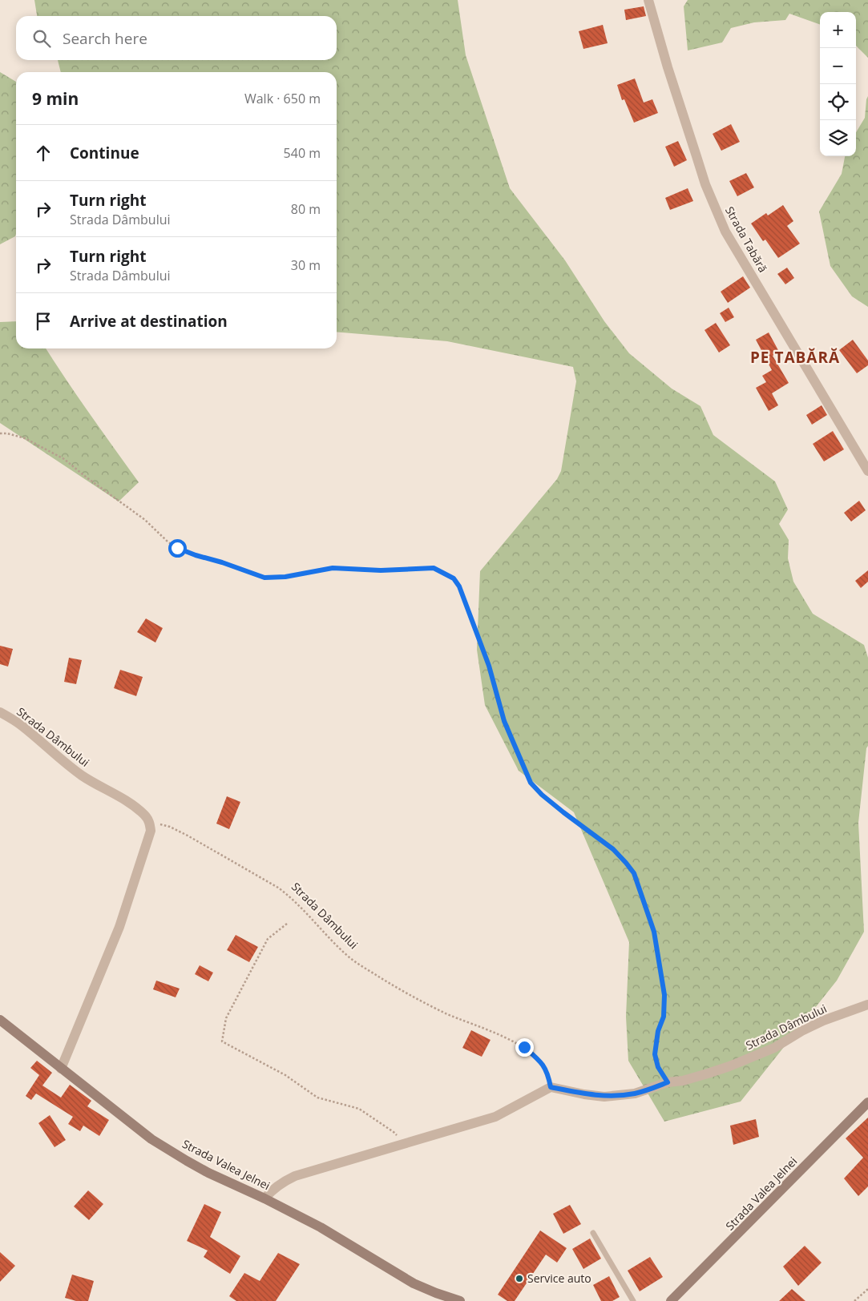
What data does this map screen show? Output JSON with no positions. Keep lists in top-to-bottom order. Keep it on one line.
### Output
{"streets":{"main road":["Strada Valea Jelnei"],"street":["Strada Tabără","Strada Dâmbului"]},"districts":["PE TABĂRĂ"],"places":["Service auto"],"page":{"map_buttons":["+","−"],"search":"Search here","heading":["9 min","Walk · 650 m"],"list":[["Continue","540 m"],["Turn right","Strada Dâmbului","80 m"],["Turn right","Strada Dâmbului","30 m"],"Arrive at destination"]}}
